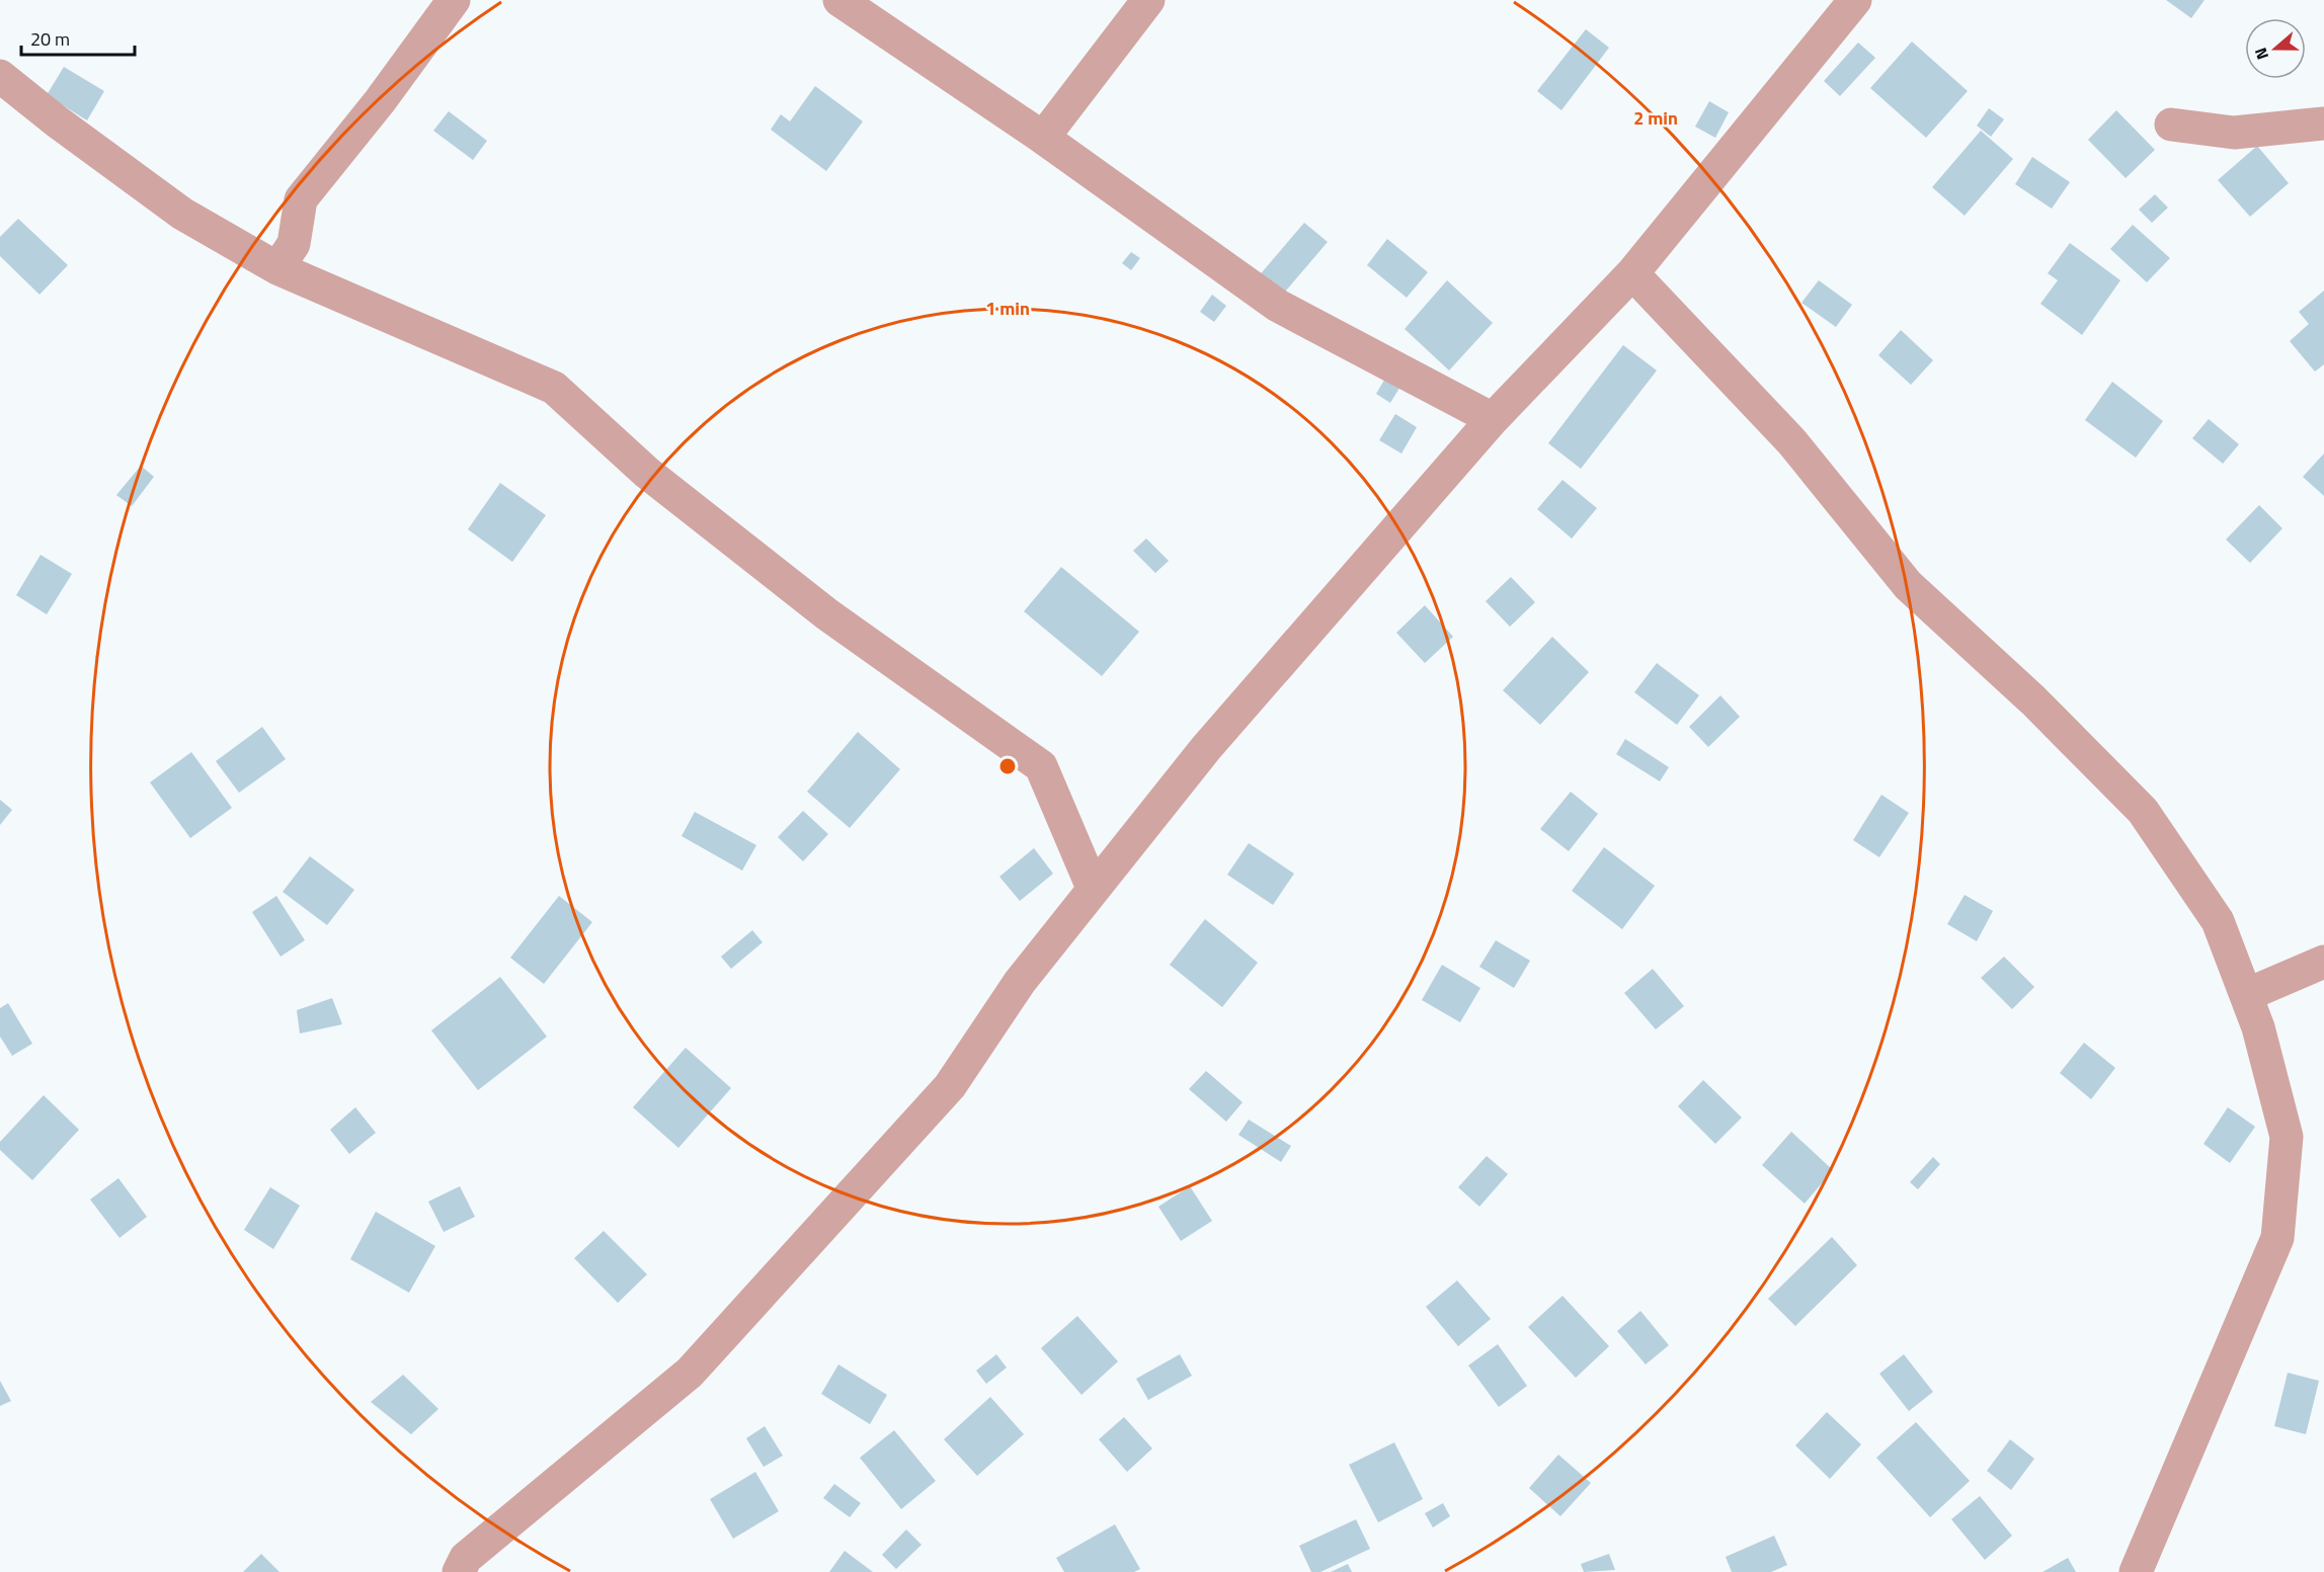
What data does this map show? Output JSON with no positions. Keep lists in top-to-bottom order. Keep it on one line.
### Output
{"scale_bar":"20 m","north":"left","rings":["2 min","1 min"]}
